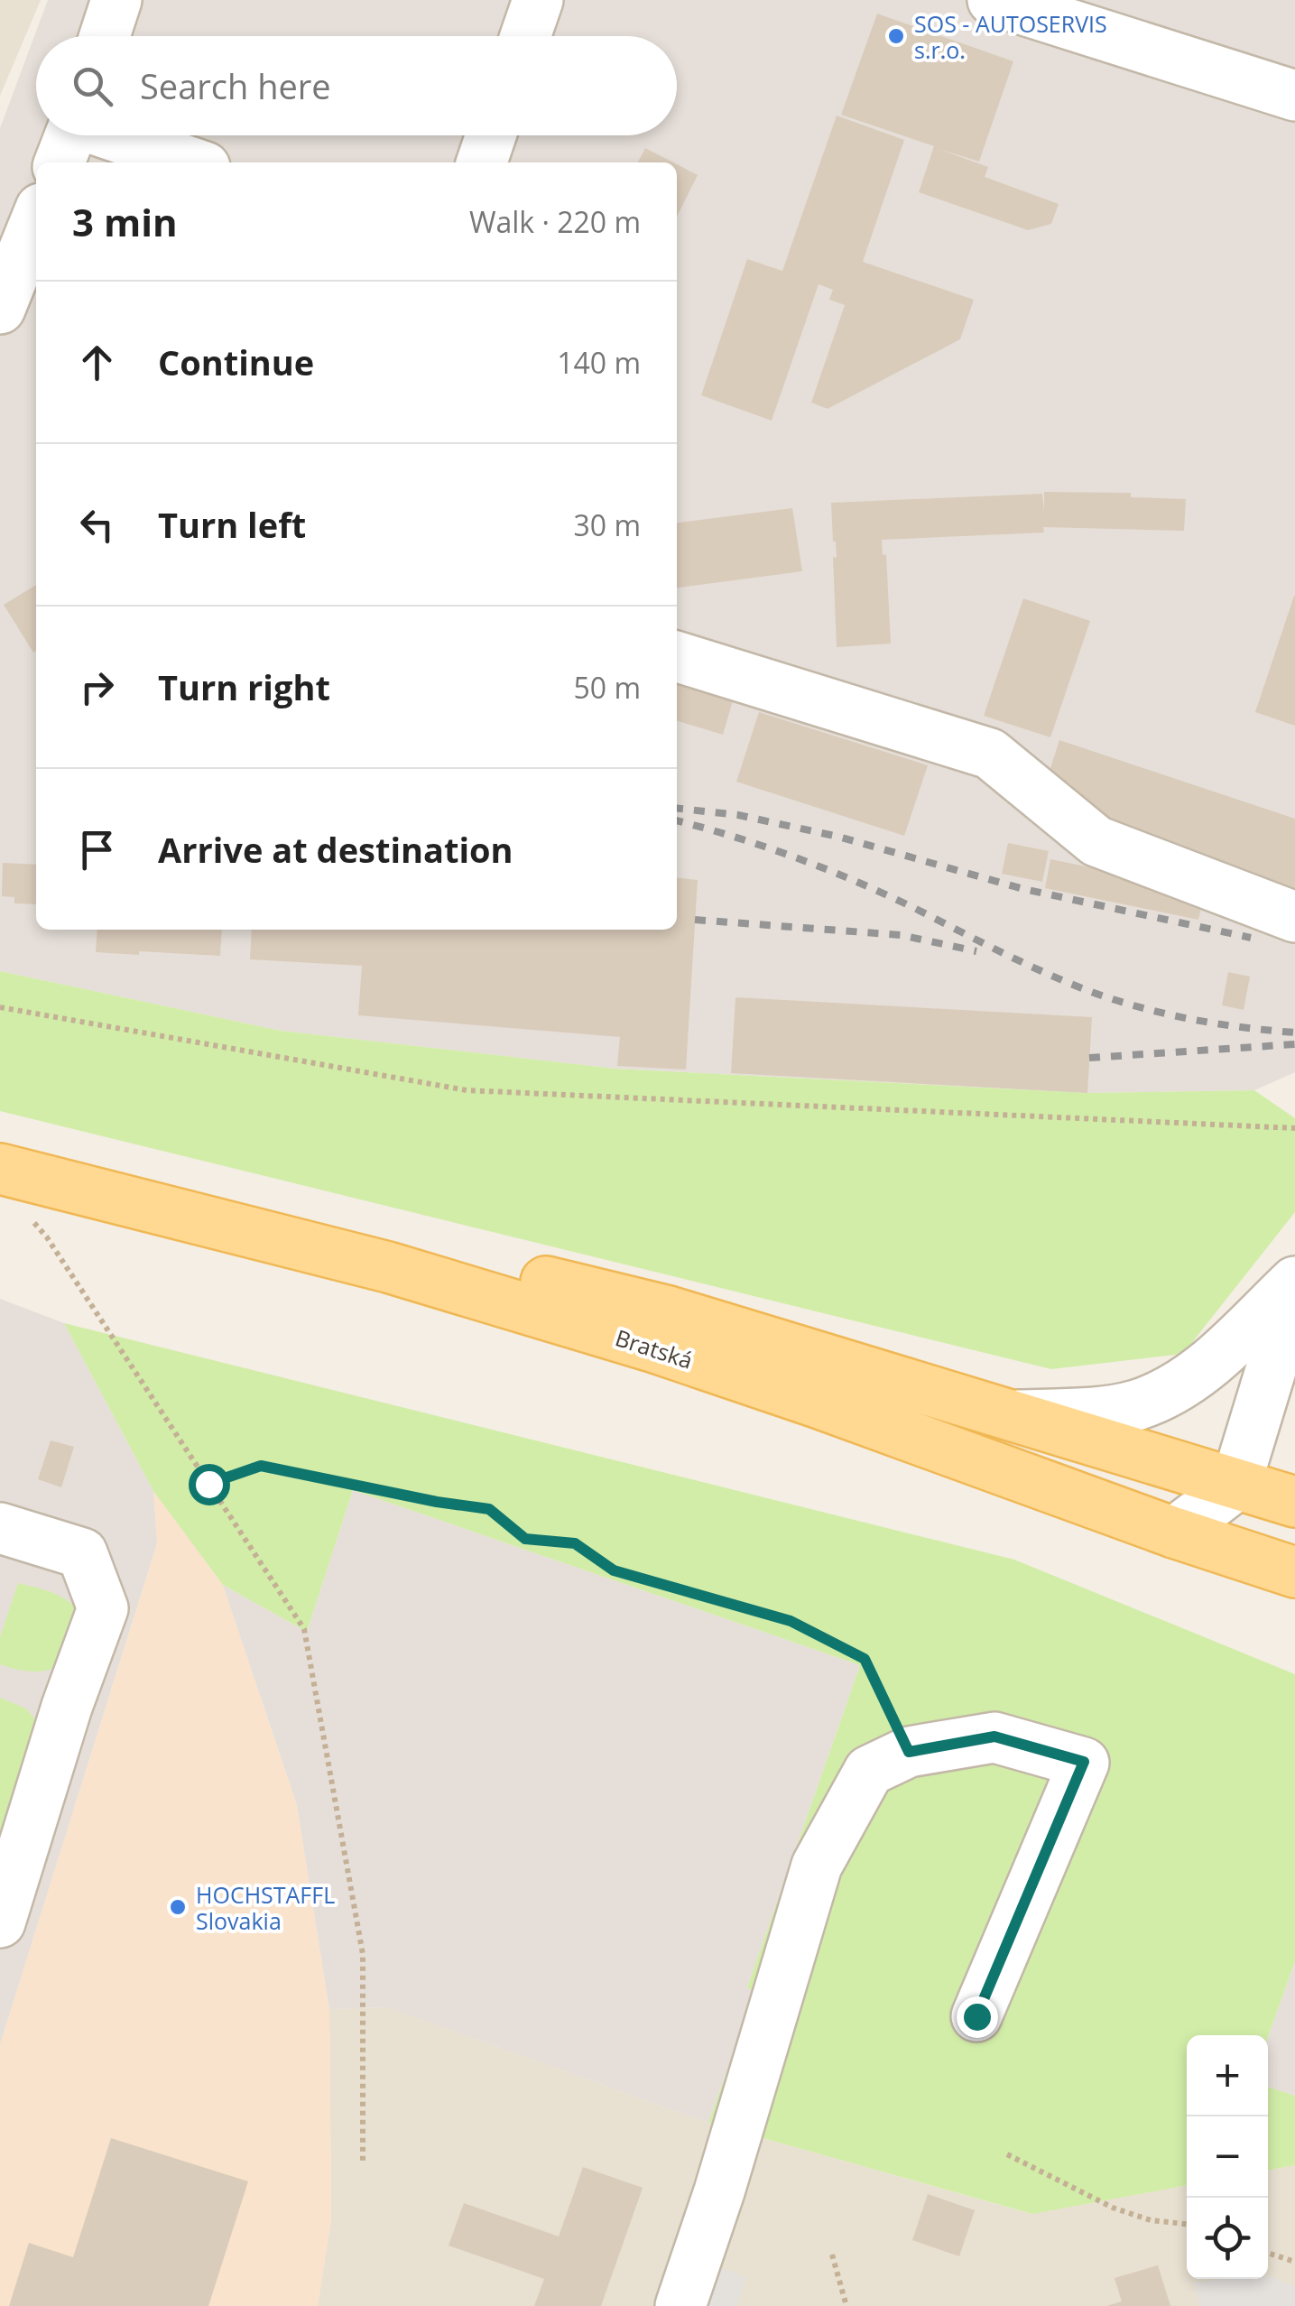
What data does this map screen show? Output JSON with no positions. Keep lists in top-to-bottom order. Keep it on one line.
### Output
{"streets":{"main road":["Bratská"]},"places":["SOS - AUTOSERVIS s.r.o.","HOCHSTAFFL Slovakia"],"page":{"search":"Search here","heading":["3 min","Walk · 220 m"],"list":[["Continue","140 m"],["Turn left","30 m"],["Turn right","50 m"],"Arrive at destination"],"map_buttons":["+","−"]}}
